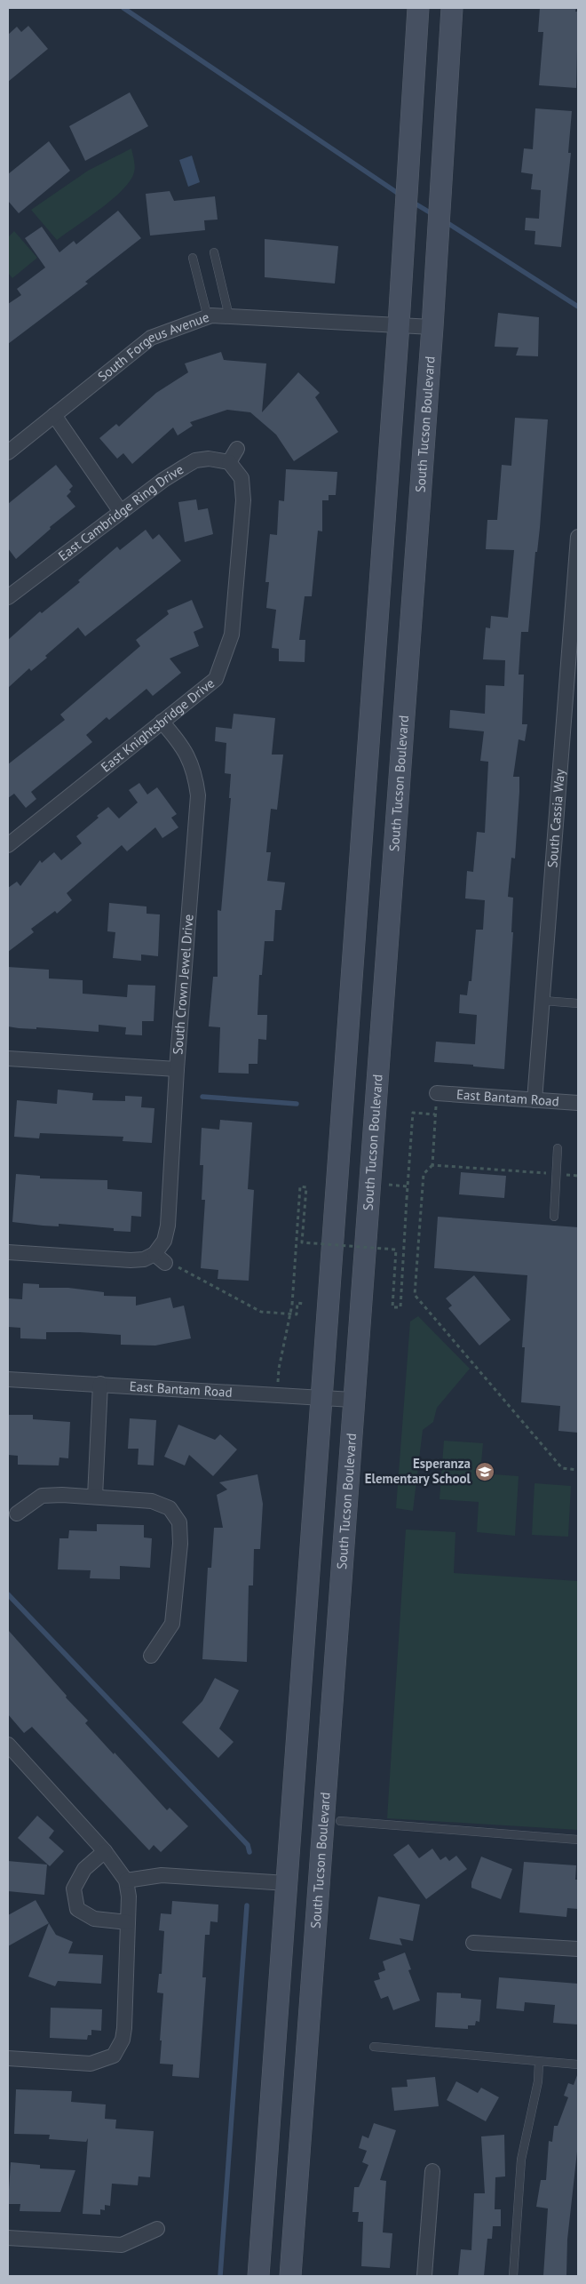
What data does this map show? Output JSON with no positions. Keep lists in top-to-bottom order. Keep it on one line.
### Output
{"streets":{"main road":["South Tucson Boulevard"],"street":["South Forgeus Avenue","East Cambridge Ring Drive","East Knightsbridge Drive","South Cassia Way","South Crown Jewel Drive","East Bantam Road"]},"crossings":[["South Forgeus Avenue","South Tucson Boulevard"],["South Tucson Boulevard","East Bantam Road"],["East Cambridge Ring Drive","East Knightsbridge Drive"],["East Knightsbridge Drive","South Crown Jewel Drive"],["South Cassia Way","East Bantam Road"]],"places":{"school or university":["Esperanza Elementary School"]}}
